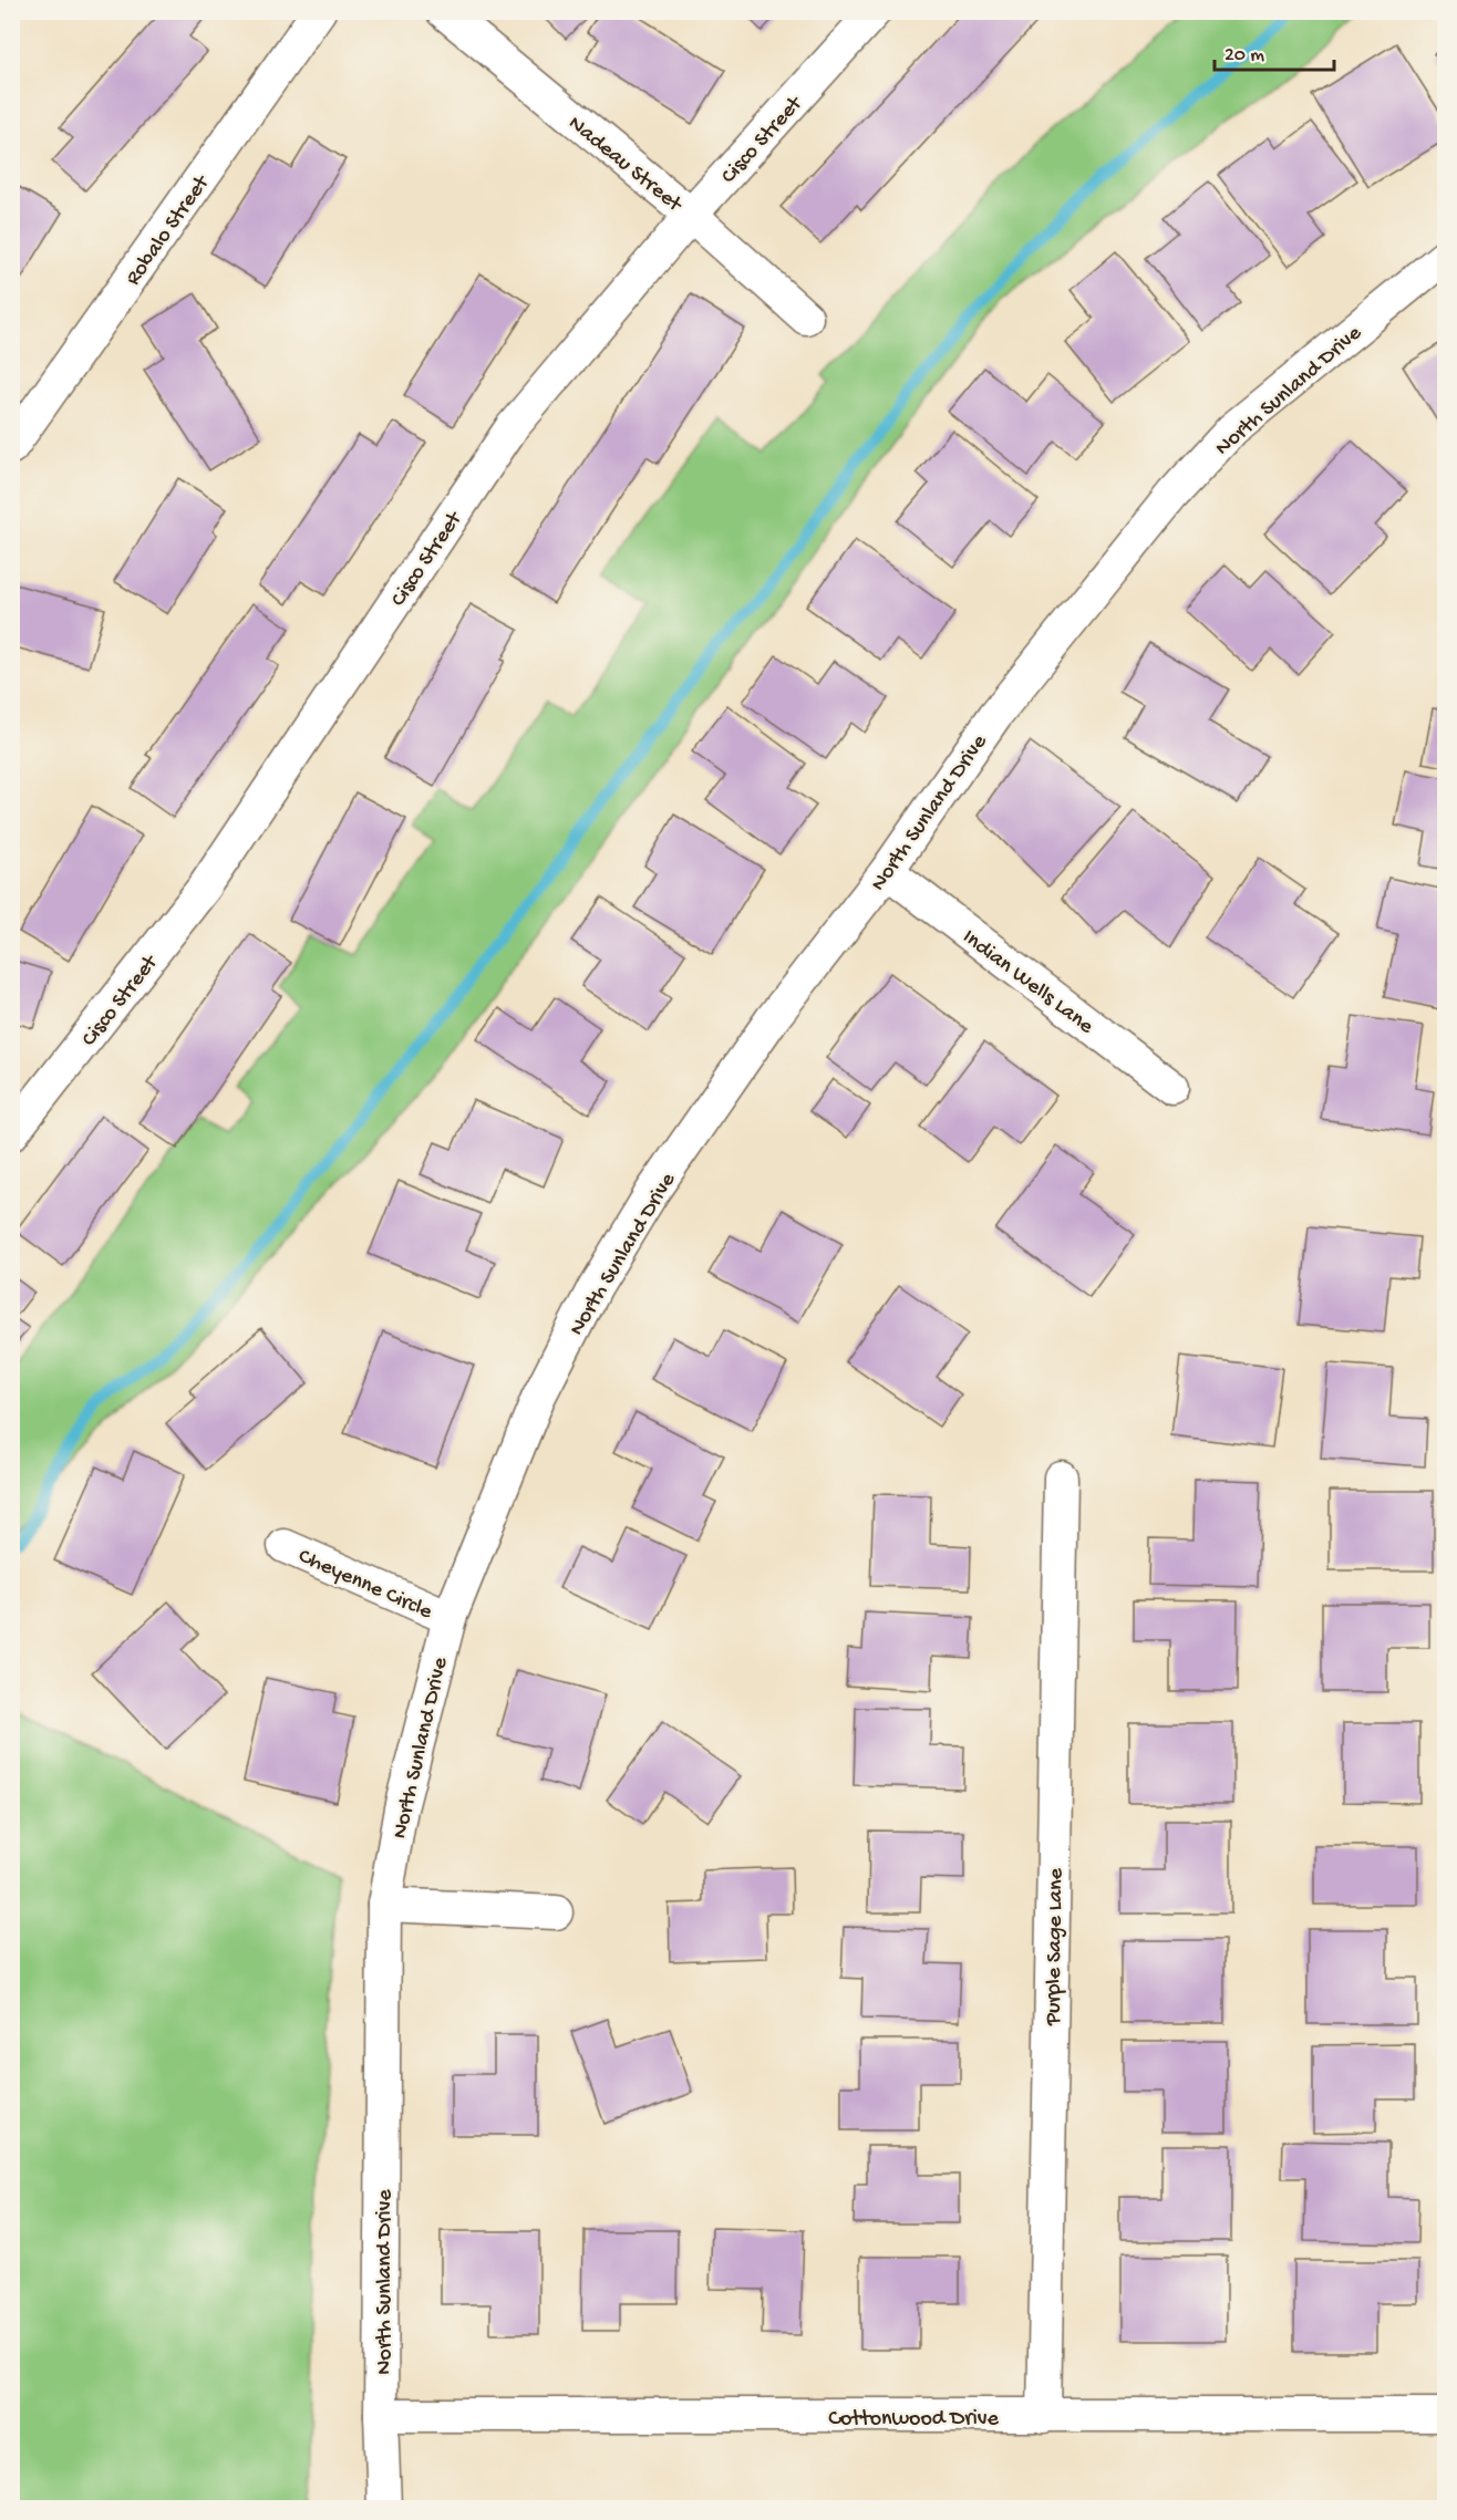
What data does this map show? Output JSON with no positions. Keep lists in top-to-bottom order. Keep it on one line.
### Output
{"streets":{"street":["Cisco Street","Nadeau Street","Robalo Street","North Sunland Drive","Indian Wells Lane","Cheyenne Circle","Purple Sage Lane","Cottonwood Drive"]},"crossings":[["Cisco Street","Nadeau Street"],["North Sunland Drive","Indian Wells Lane"],["North Sunland Drive","Cheyenne Circle"],["North Sunland Drive","Cottonwood Drive"],["Purple Sage Lane","Cottonwood Drive"]],"scale_bar":"20 m"}
